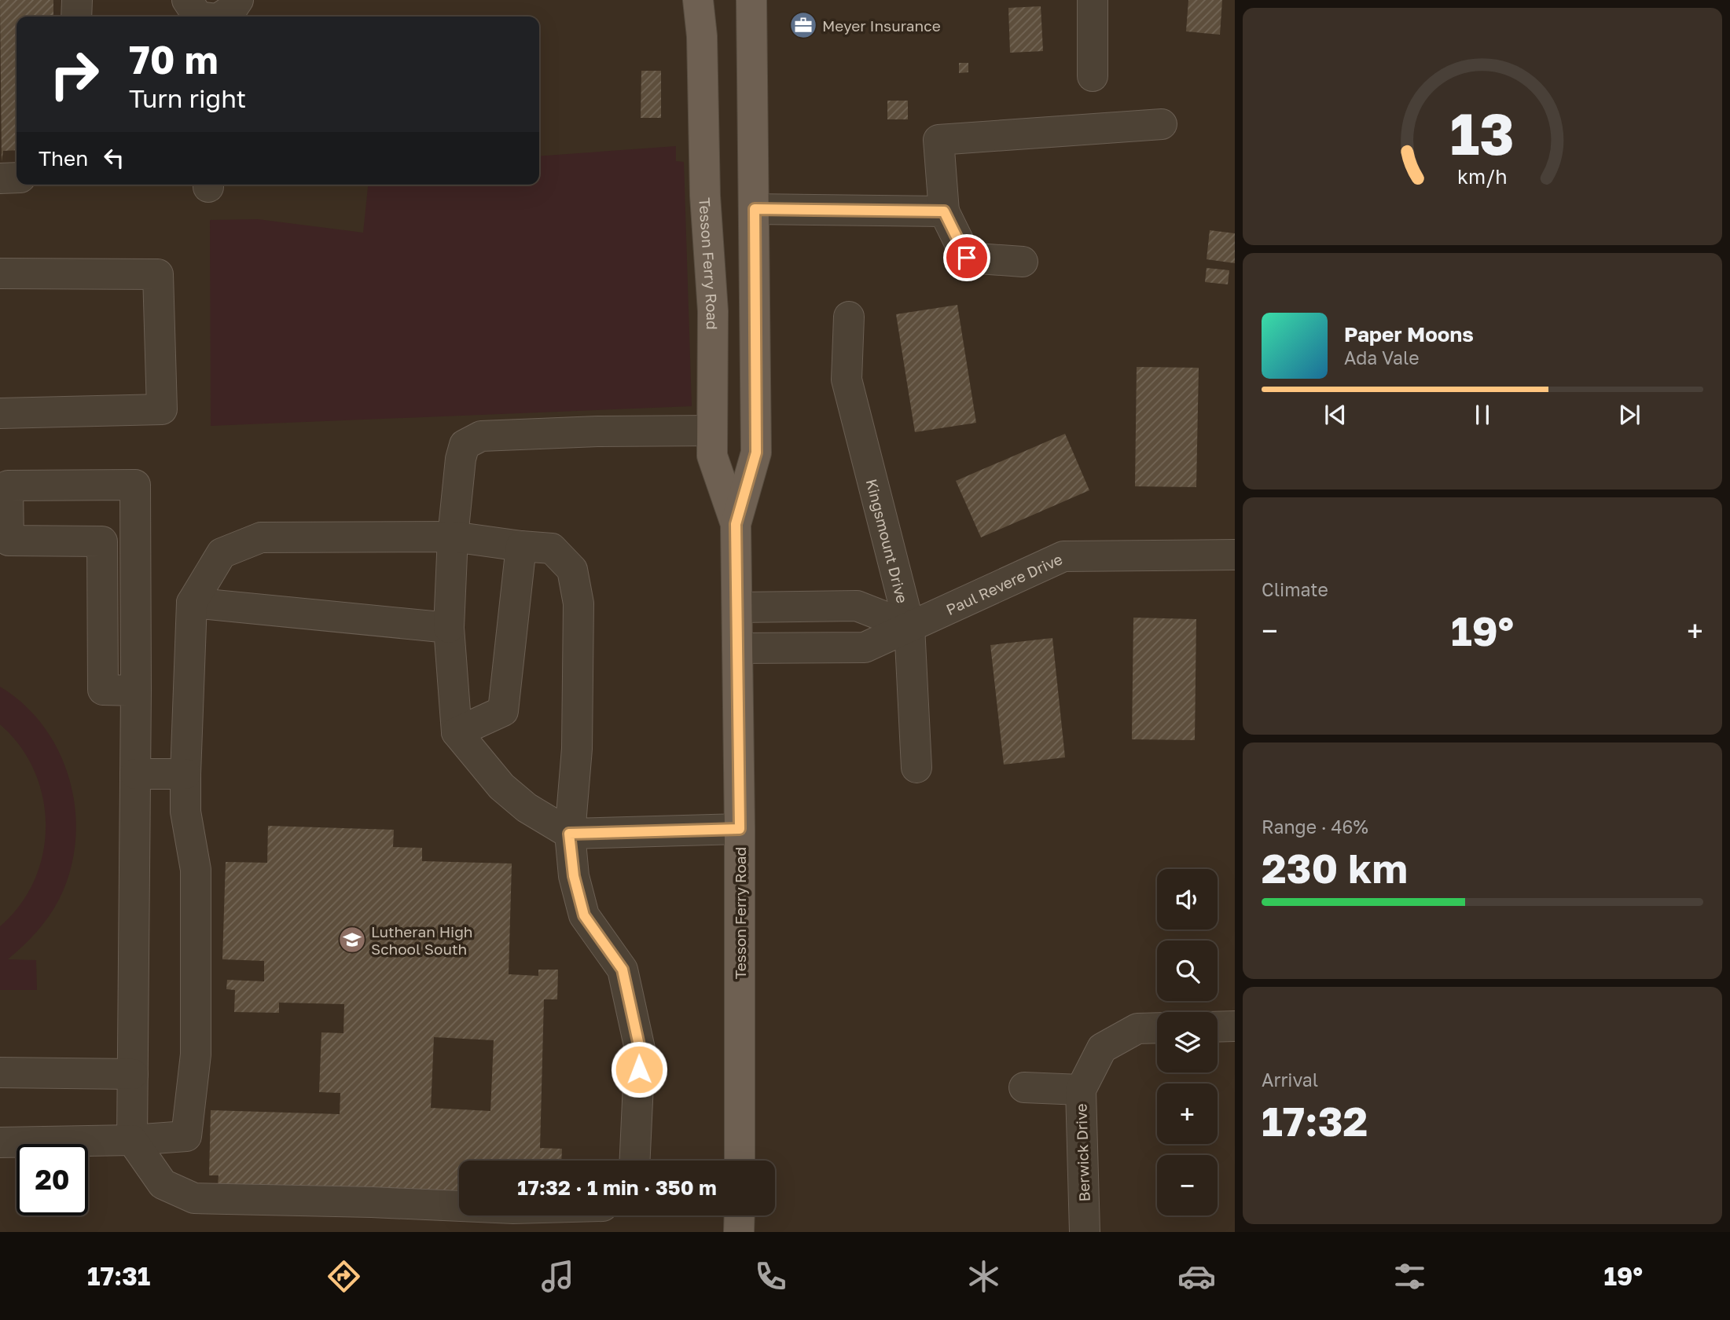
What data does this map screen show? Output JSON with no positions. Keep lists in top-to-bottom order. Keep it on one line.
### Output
{"streets":{"main road":["Tesson Ferry Road"],"street":["Kingsmount Drive","Paul Revere Drive","Berwick Drive"]},"crossings":[["Tesson Ferry Road","Paul Revere Drive"],["Kingsmount Drive","Paul Revere Drive"]],"places":{"office":["Meyer Insurance"],"school or university":["Lutheran High School South"]},"page":{"turn":["70 m","Turn right"],"then":"Then","song":["Paper Moons","Ada Vale"],"tile":["Climate",["Range · 46%","230 km"],["Arrival","17:32"]],"heat":["−","19°","+"],"map_buttons":["+","−"],"limit":"20","trip":"17:32 · 1 min · 350 m","tabs":["17:31","19°"],"gauge":["13","km/h"]}}
